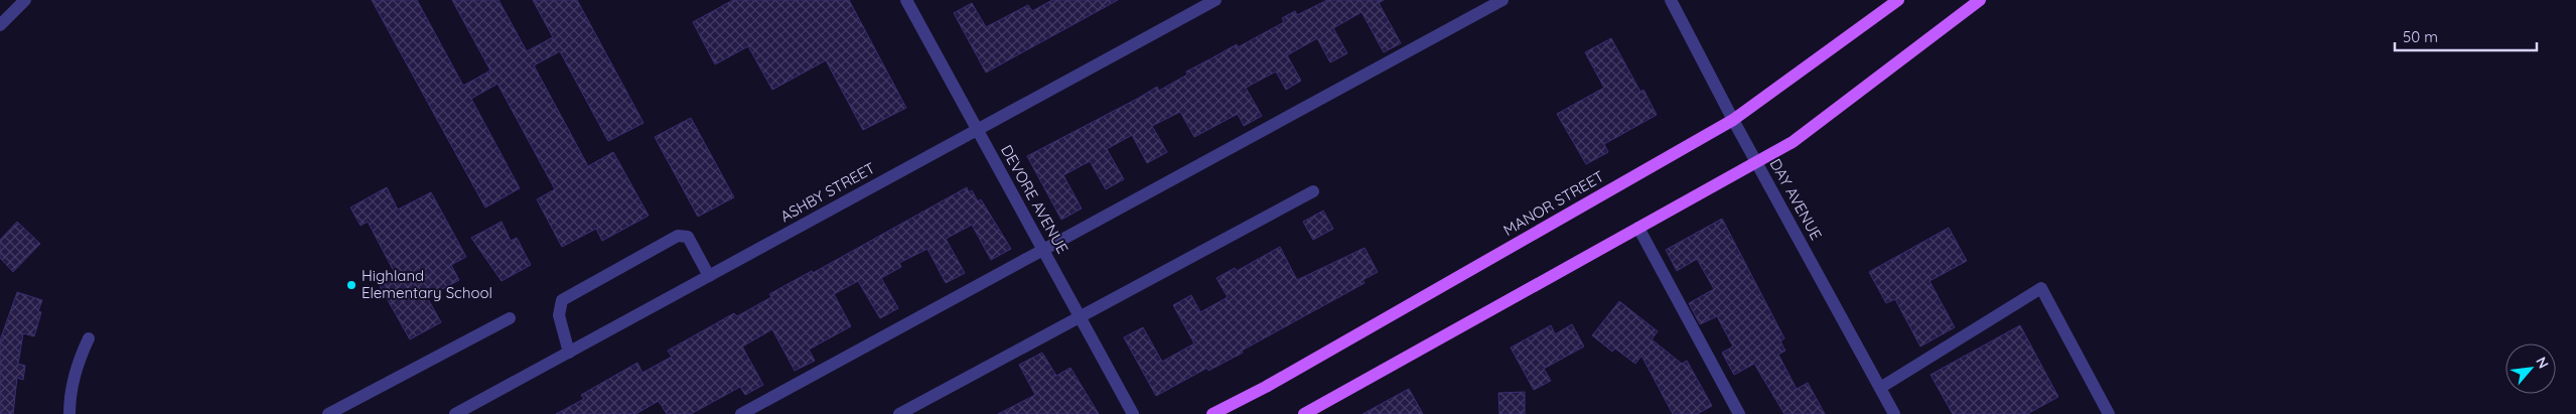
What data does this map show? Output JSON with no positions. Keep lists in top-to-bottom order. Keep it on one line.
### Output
{"streets":{"main road":["MANOR STREET"],"street":["ASHBY STREET","DEVORE AVENUE","DAY AVENUE"]},"crossings":[["ASHBY STREET","DEVORE AVENUE"],["DAY AVENUE","MANOR STREET"]],"places":["Highland Elementary School"],"scale_bar":"50 m","north":"top right"}
